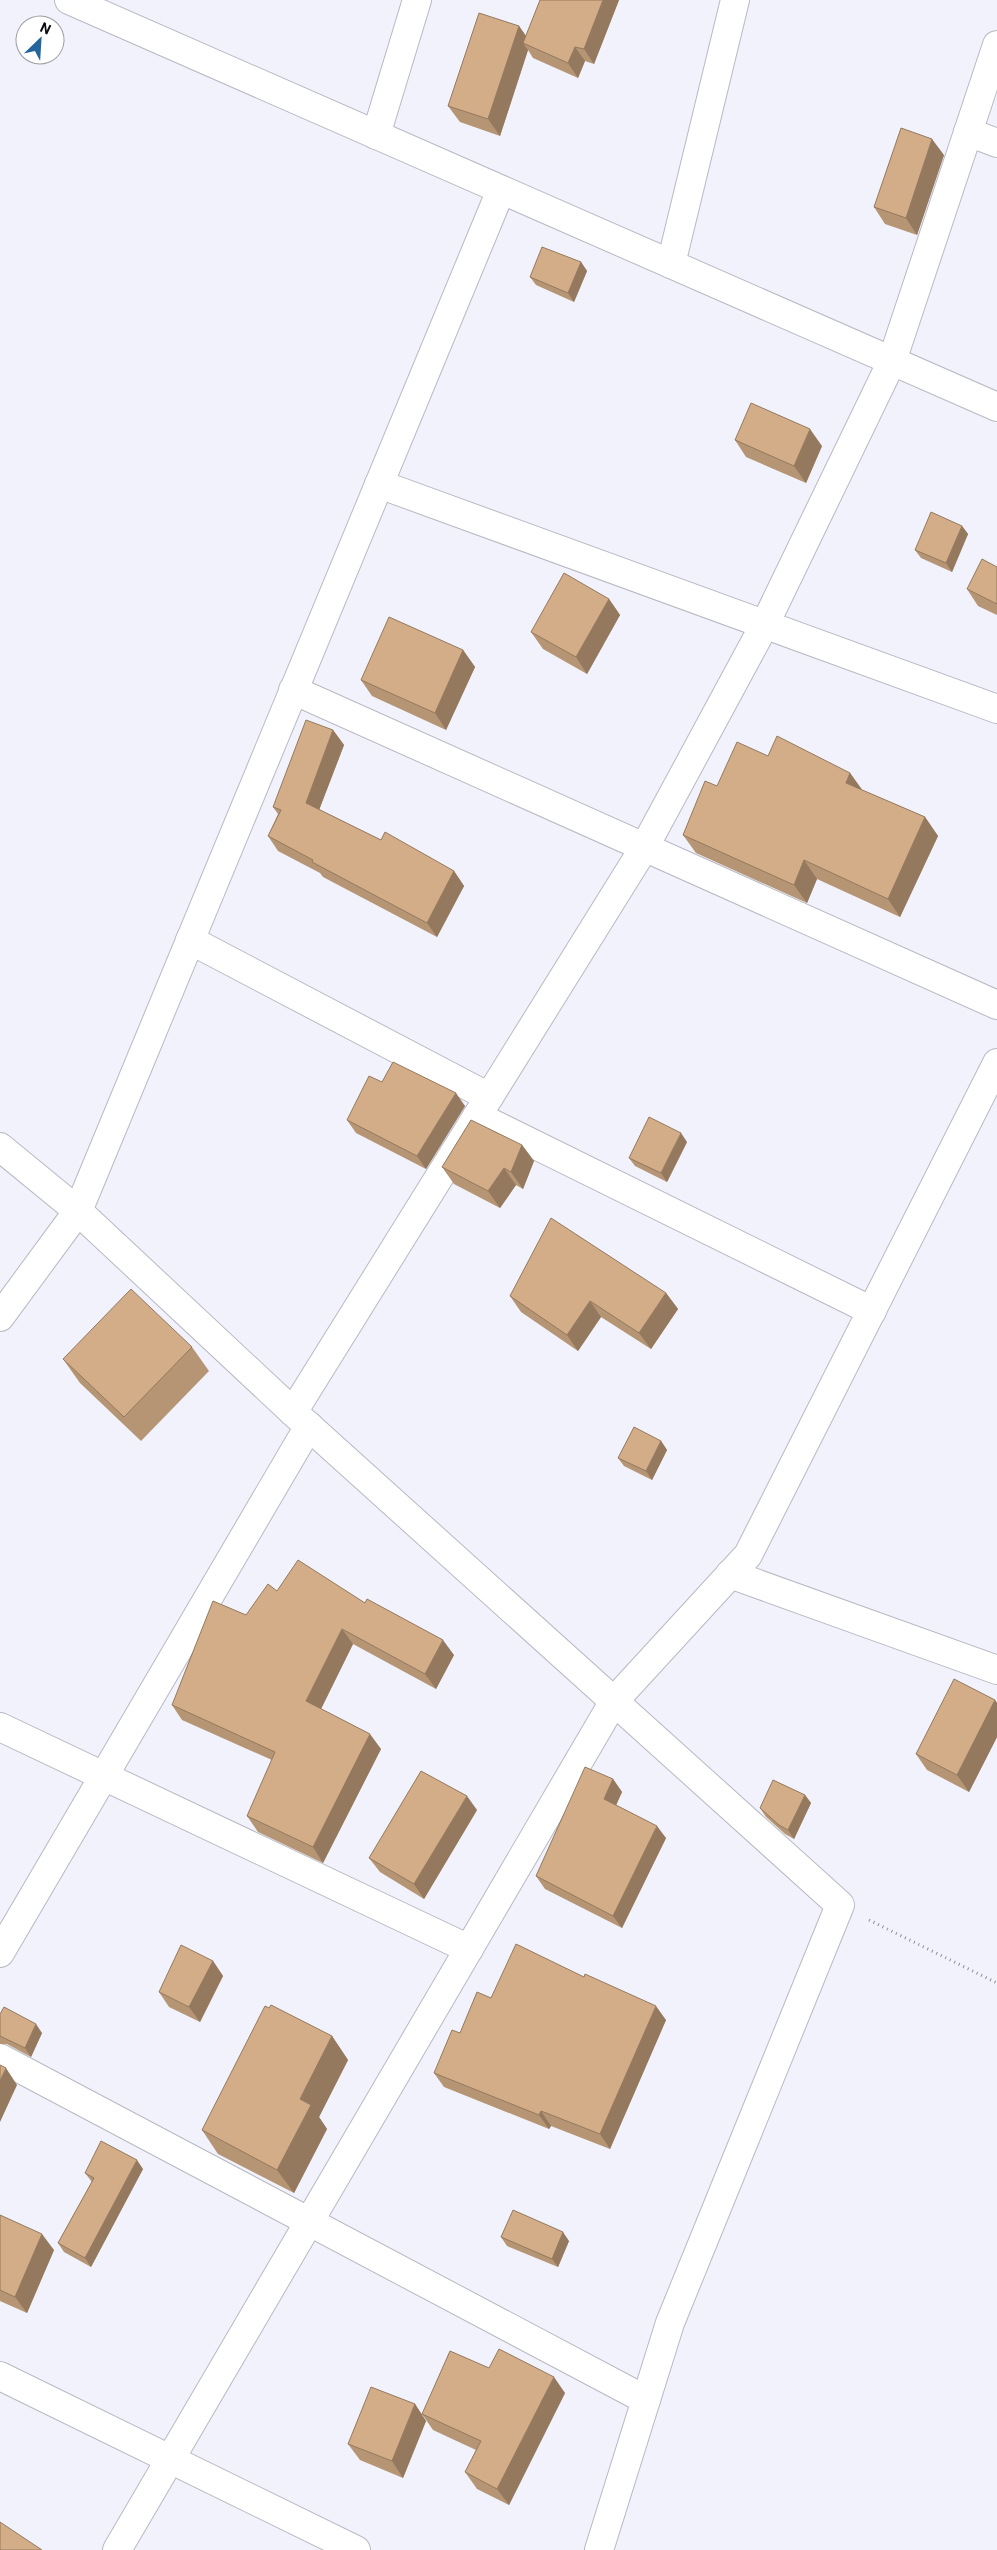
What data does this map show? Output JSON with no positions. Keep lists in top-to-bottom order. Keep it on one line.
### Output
{"north":"top right"}
